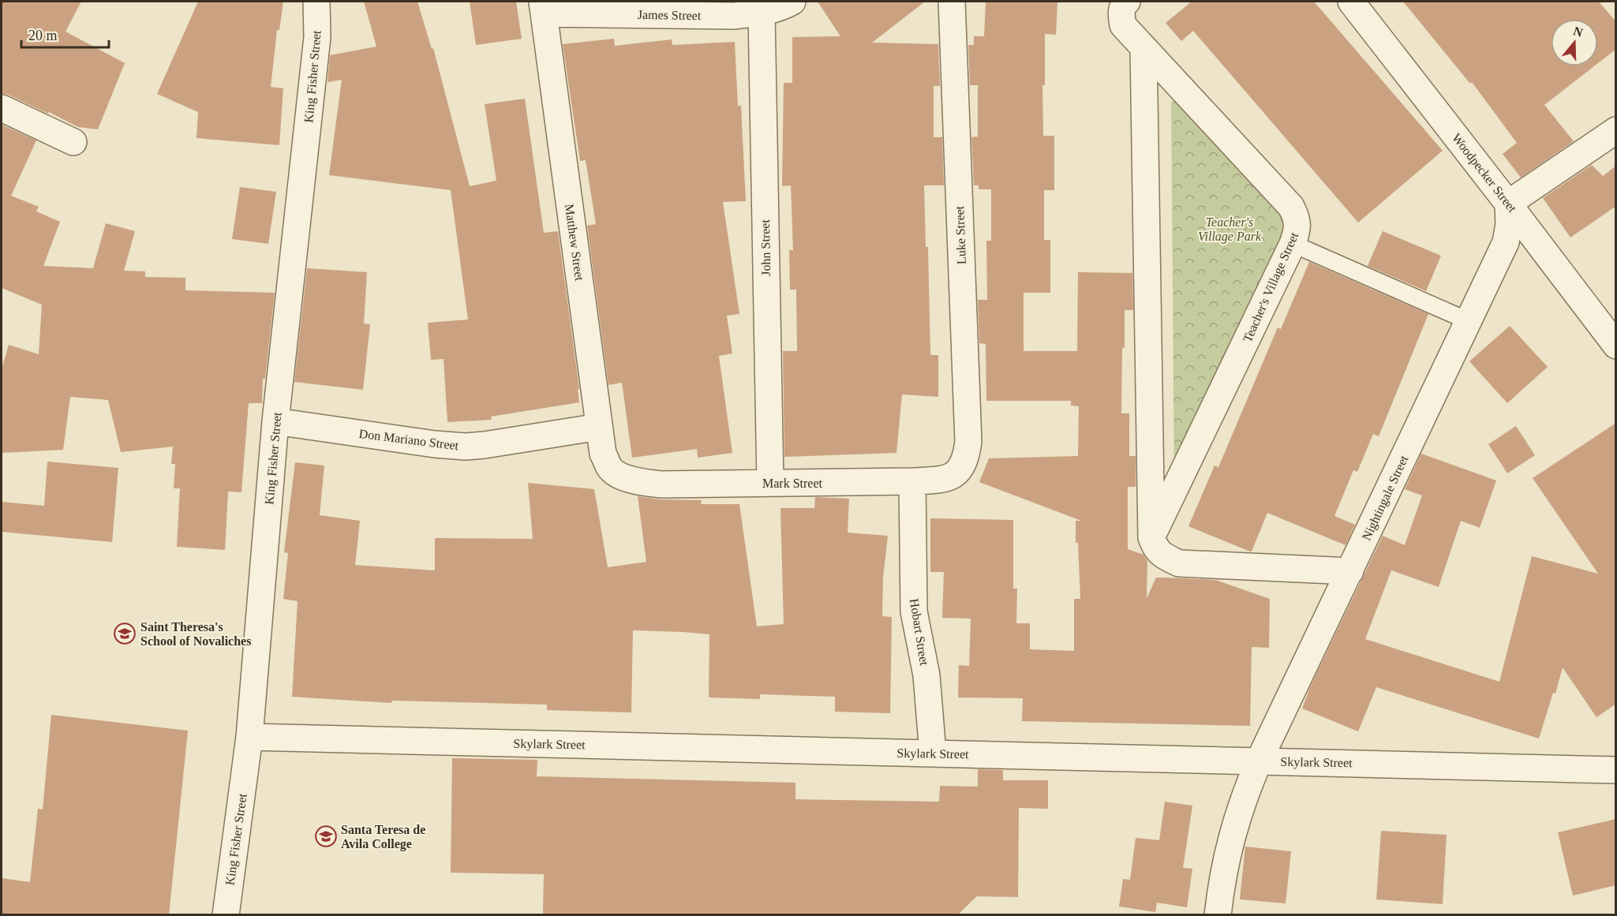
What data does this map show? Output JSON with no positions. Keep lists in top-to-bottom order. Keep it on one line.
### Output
{"streets":{"street":["James Street","King Fisher Street","Woodpecker Street","Luke Street","Matthew Street","John Street","Teacher's Village Street","Don Mariano Street","Mark Street","Nightingale Street","Hobart Street","Skylark Street"]},"crossings":[["James Street","Matthew Street"],["James Street","John Street"],["King Fisher Street","Don Mariano Street"],["King Fisher Street","Skylark Street"],["Woodpecker Street","Nightingale Street"],["Luke Street","Mark Street"],["Matthew Street","Don Mariano Street"],["Matthew Street","Mark Street"],["John Street","Mark Street"],["Mark Street","Hobart Street"],["Nightingale Street","Skylark Street"],["Hobart Street","Skylark Street"]],"parks":["Teacher's Village Park"],"places":{"school or university":["Saint Theresa's School of Novaliches","Santa Teresa de Avila College"]},"scale_bar":"20 m","north":"top"}
